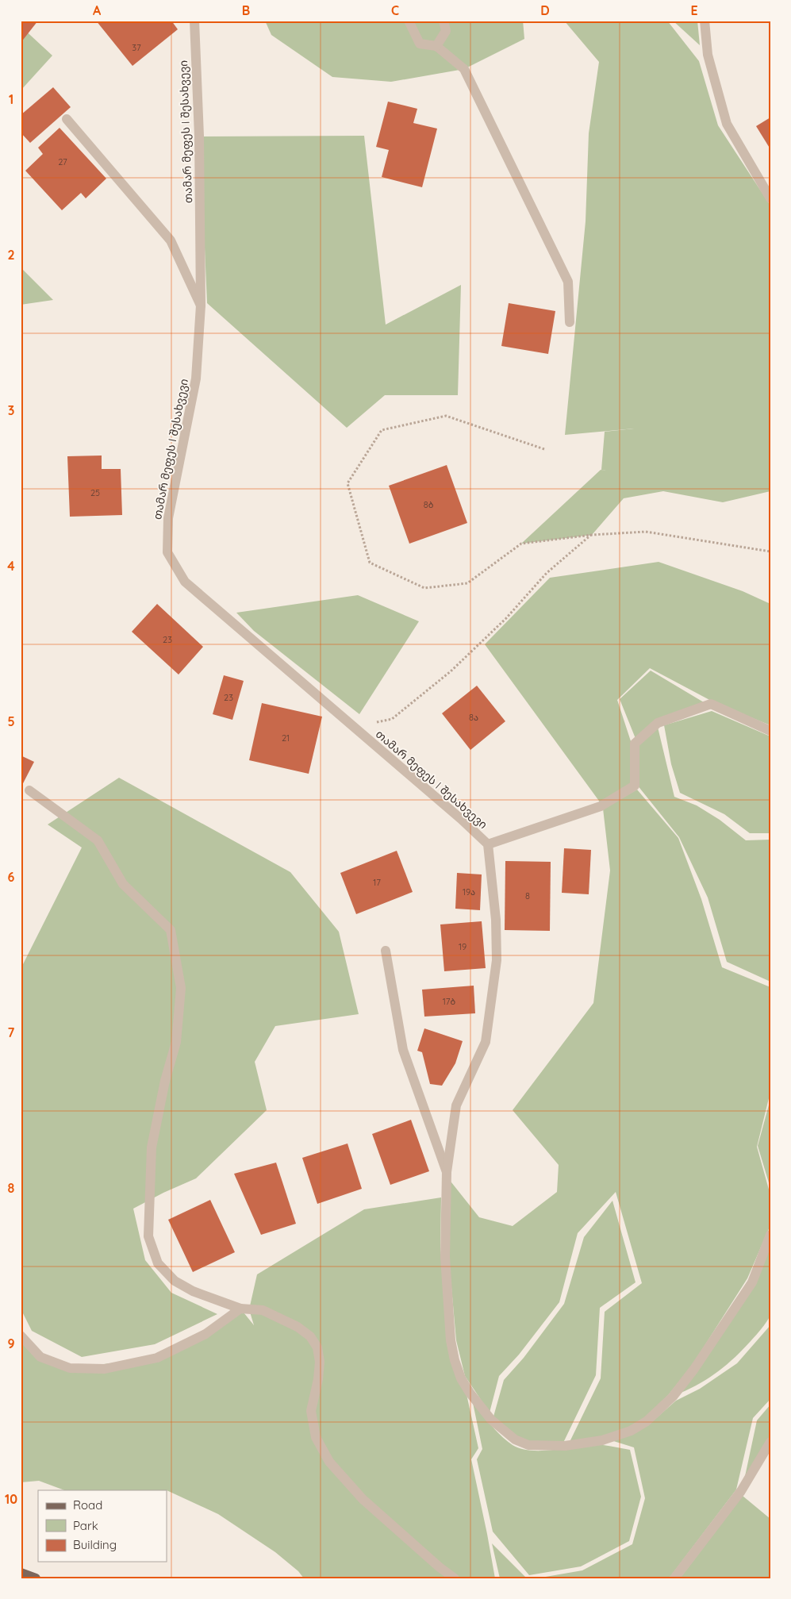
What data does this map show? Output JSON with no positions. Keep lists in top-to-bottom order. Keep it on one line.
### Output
{"streets":{"street":["თამარ მეფეს I შესახვევი"]},"house_numbers":["37","27","25","8ბ","23","23","8ა","21","17","19ა","8","19","17ბ"],"legend":["Road","Park","Building"],"grid":{"columns":["A","B","C","D","E"],"rows":["1","2","3","4","5","6","7","8","9","10"]}}
